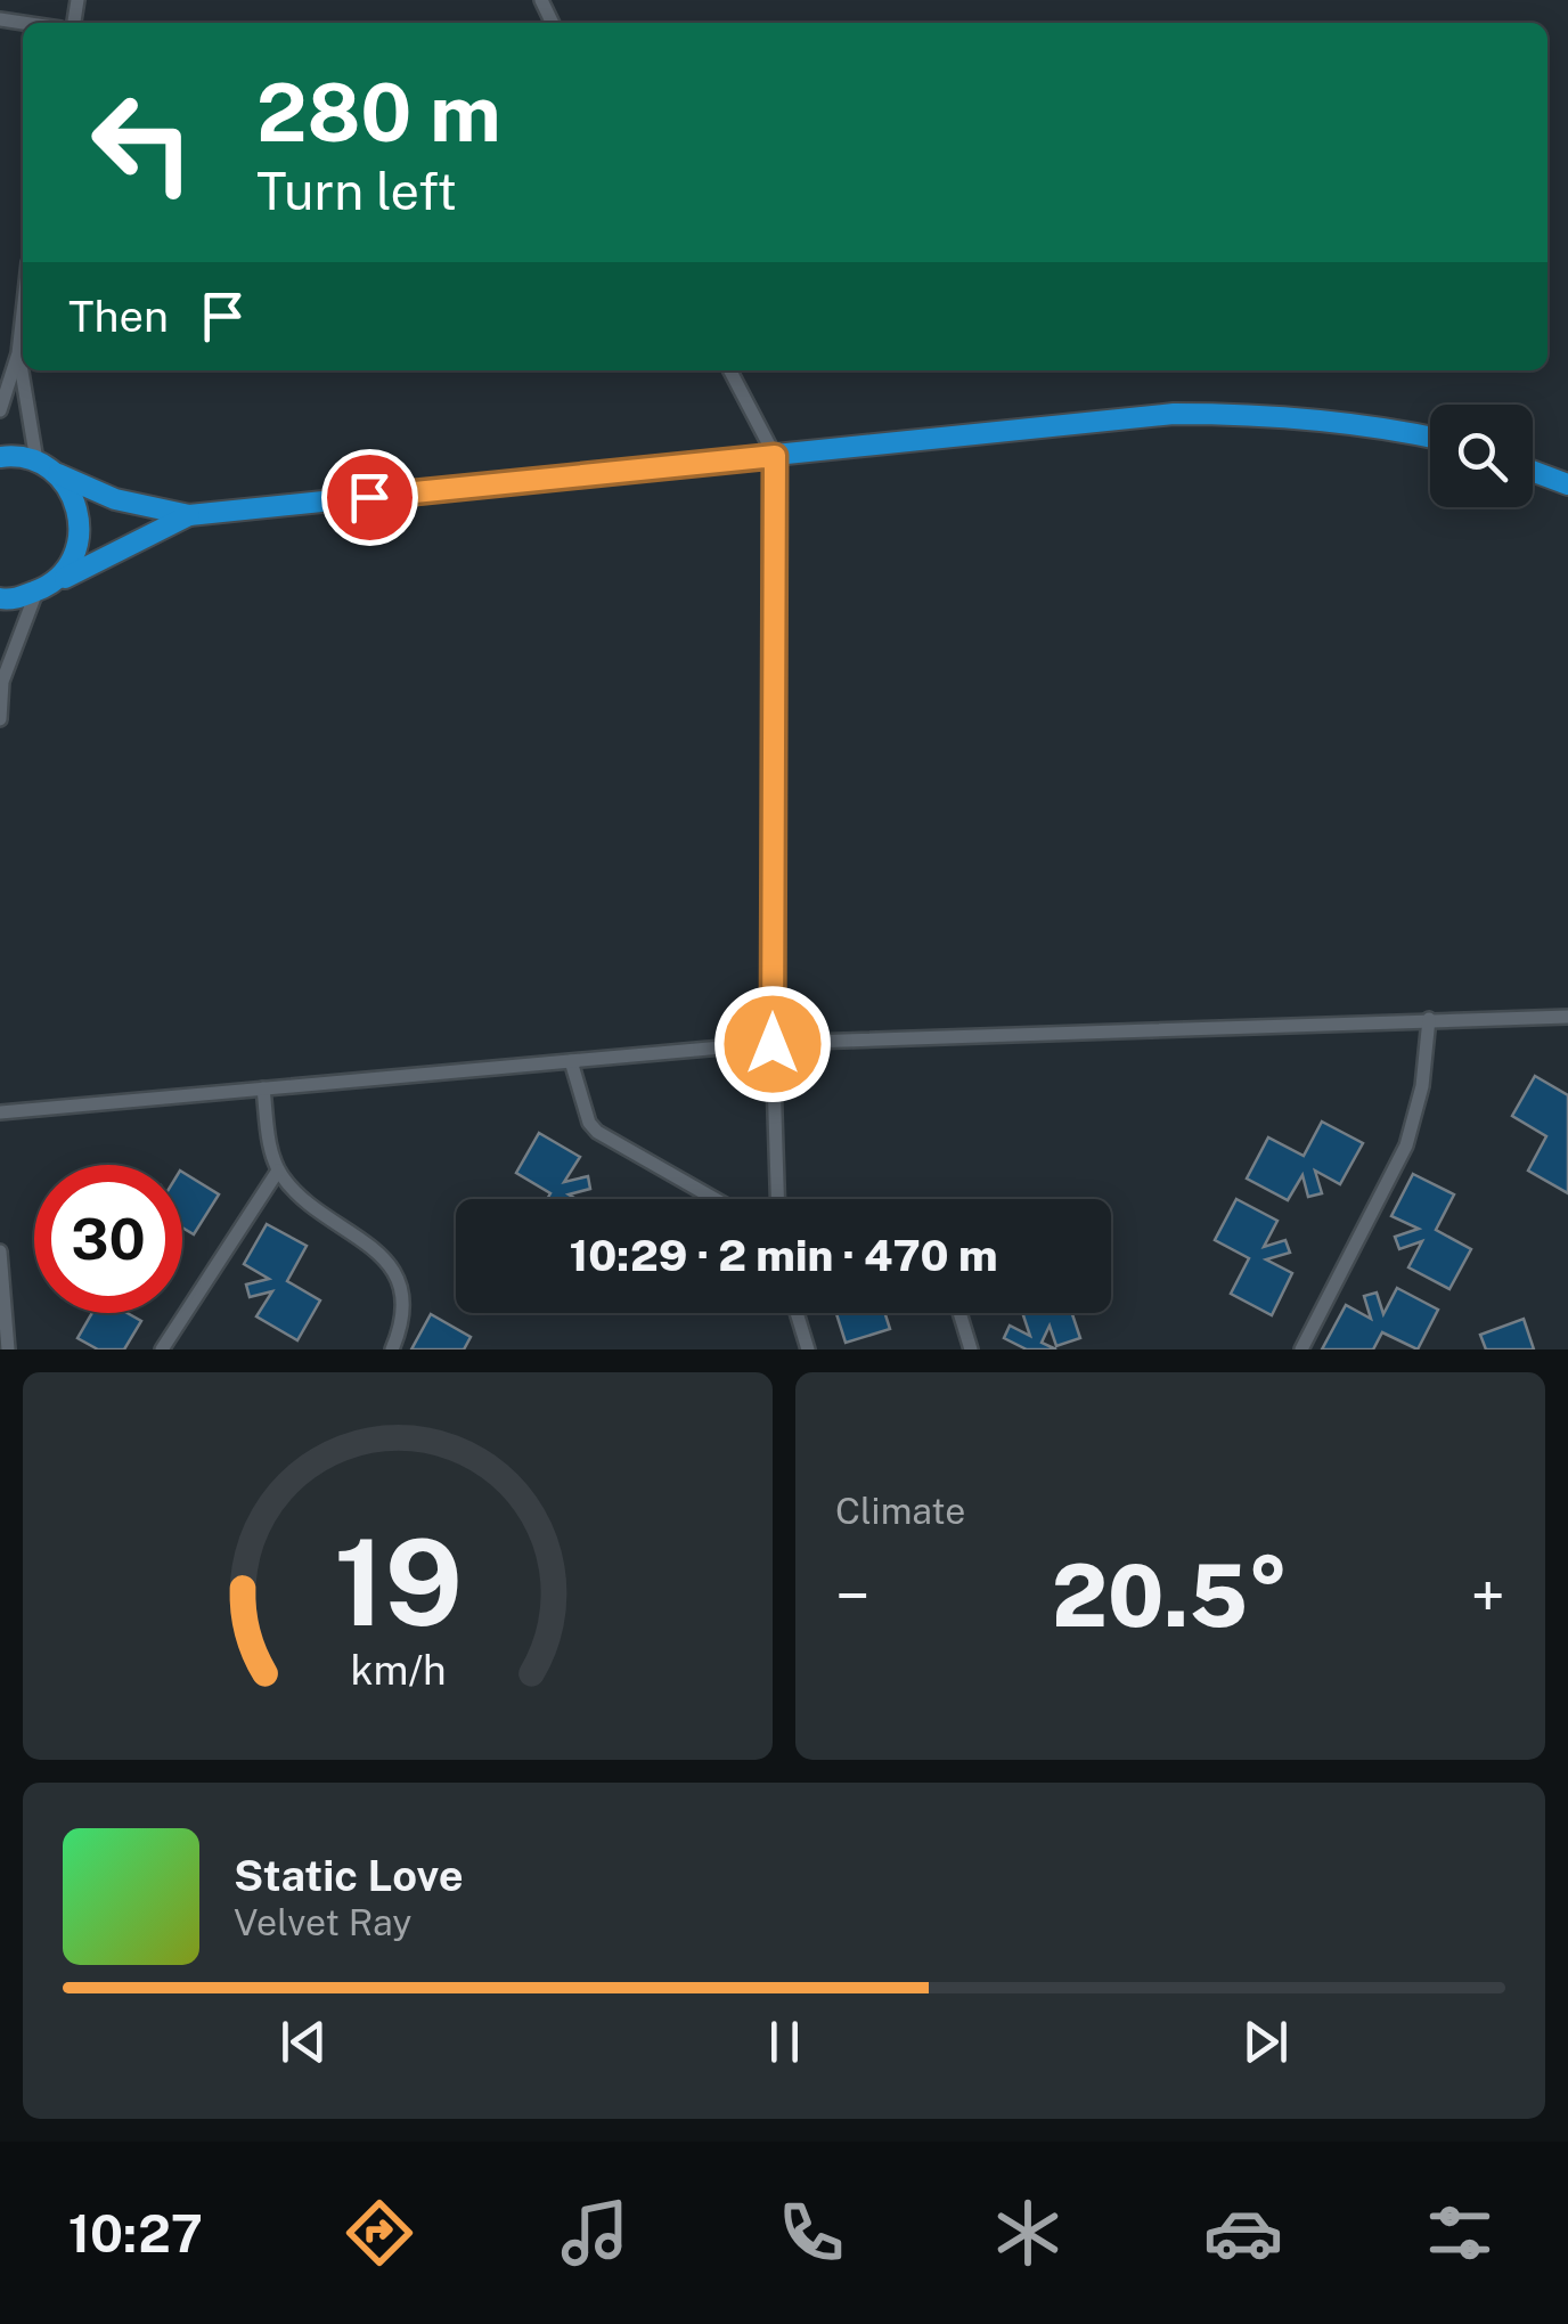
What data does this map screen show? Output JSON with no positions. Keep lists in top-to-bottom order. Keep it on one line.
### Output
{"page":{"turn":["280 m","Turn left"],"then":"Then","limit":"30","trip":"10:29 · 2 min · 470 m","tile":"Climate","heat":["−","20.5°","+"],"song":["Static Love","Velvet Ray"],"tabs":"10:27","gauge":["19","km/h"]}}
